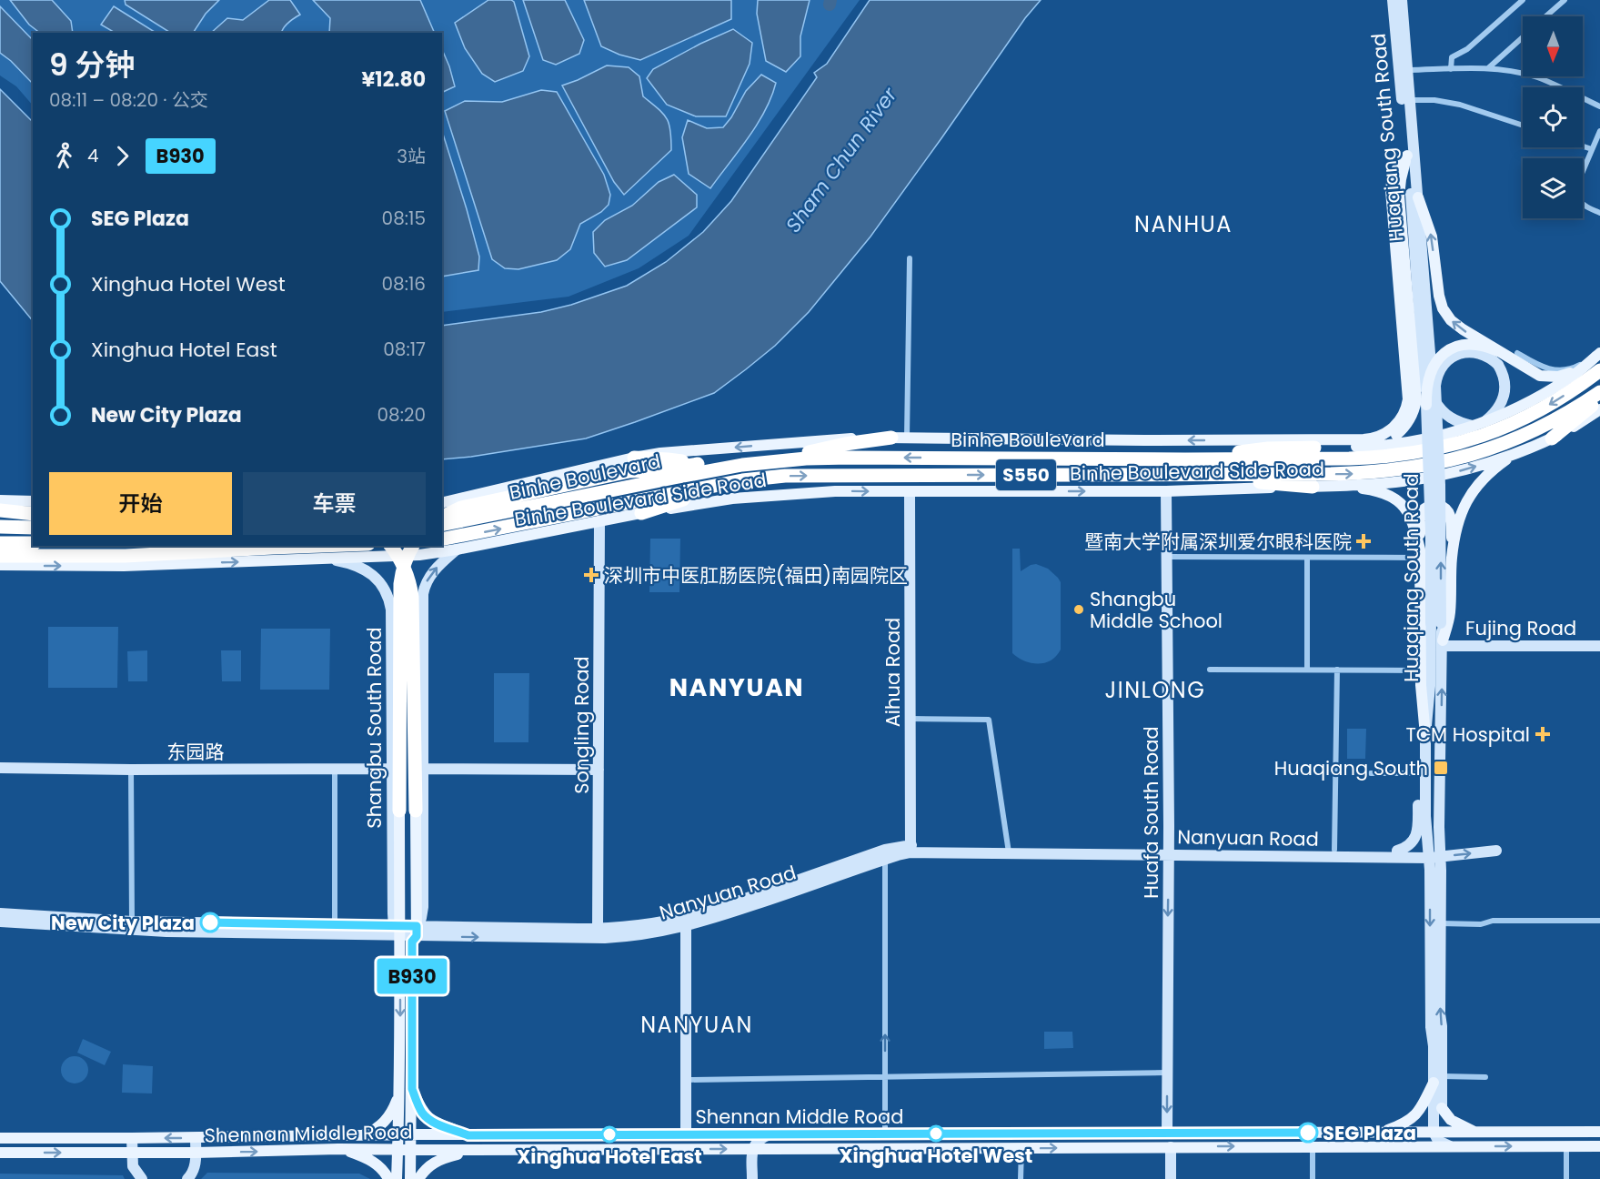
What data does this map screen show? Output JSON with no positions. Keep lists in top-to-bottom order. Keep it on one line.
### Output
{"streets":{"highway":["Binhe Boulevard","S550"],"main road":["Huaqiang South Road","Binhe Boulevard Side Road","Fujing Road","Aihua Road","Songling Road","Shangbu South Road","东园路","Huafa South Road","Nanyuan Road","Shennan Middle Road"]},"crossings":[["Huaqiang South Road","Binhe Boulevard Side Road"],["Huaqiang South Road","Fujing Road"],["Huaqiang South Road","Nanyuan Road"],["Huaqiang South Road","Shennan Middle Road"],["Binhe Boulevard Side Road","Aihua Road"],["Binhe Boulevard Side Road","Songling Road"],["Binhe Boulevard Side Road","Shangbu South Road"],["Binhe Boulevard Side Road","Huafa South Road"],["Aihua Road","Nanyuan Road"],["Songling Road","Nanyuan Road"],["Shangbu South Road","东园路"],["Shangbu South Road","Nanyuan Road"],["Shangbu South Road","Shennan Middle Road"],["Huafa South Road","Nanyuan Road"],["Huafa South Road","Shennan Middle Road"]],"one_way":["Huafa South Road"],"districts":["NANHUA","NANYUAN","JINLONG","NANYUAN"],"water":["Sham Chun River"],"places":{"health":["暨南大学附属深圳爱尔眼科医院","深圳市中医肛肠医院(福田)南园院区","TCM Hospital"],"other":["Shangbu Middle School","New City Plaza","SEG Plaza","Xinghua Hotel West","Xinghua Hotel East"],"transit":["Huaqiang South"]},"lines":["bus line B930"],"north":"bottom","page":{"on_map":"B930","heading":["9 分钟","08:11 – 08:20 · 公交","¥12.80"],"legs":["4","B930","3站"],"list":[{"name":"SEG Plaza","value":"08:15"},{"name":"Xinghua Hotel West","value":"08:16"},{"name":"Xinghua Hotel East","value":"08:17"},{"name":"New City Plaza","value":"08:20"}],"buttons":["开始","车票"]}}
